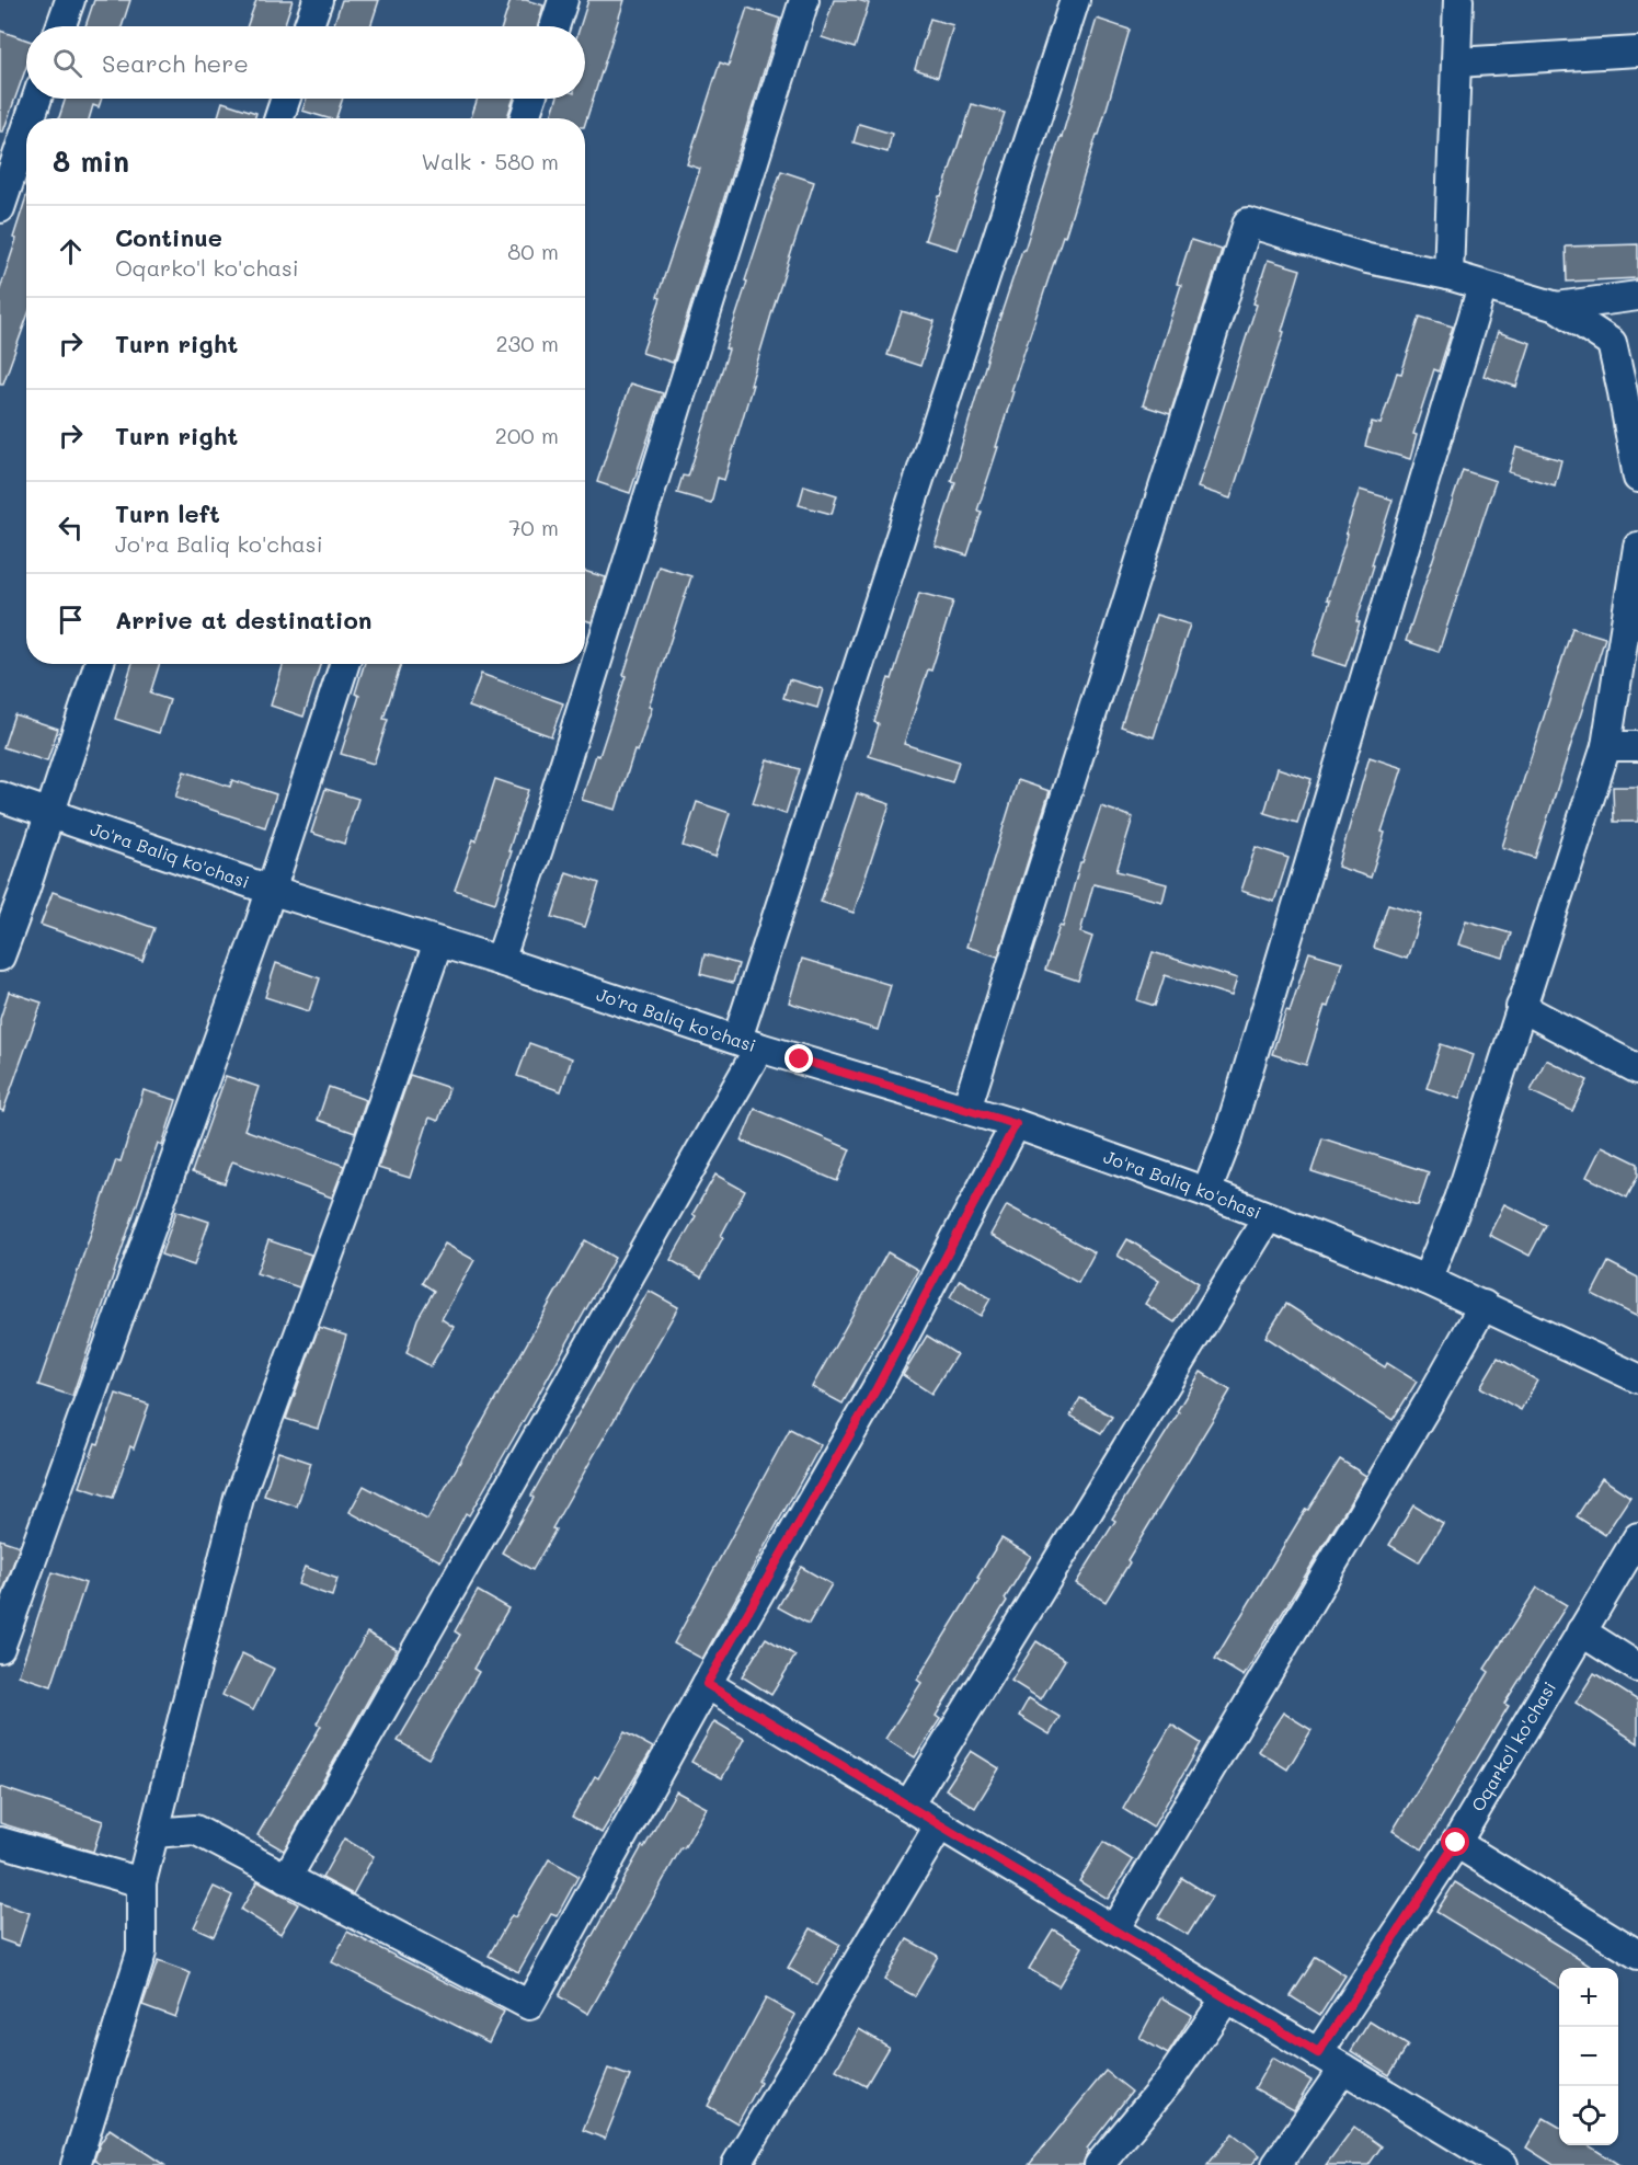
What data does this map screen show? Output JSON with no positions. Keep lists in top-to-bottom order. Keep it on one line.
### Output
{"streets":{"street":["Jo'ra Baliq ko'chasi","Oqarko'l ko'chasi"]},"page":{"search":"Search here","heading":["8 min","Walk · 580 m"],"list":[["Continue","Oqarko'l ko'chasi","80 m"],["Turn right","230 m"],["Turn right","200 m"],["Turn left","Jo'ra Baliq ko'chasi","70 m"],"Arrive at destination"],"map_buttons":["+","−"]}}
